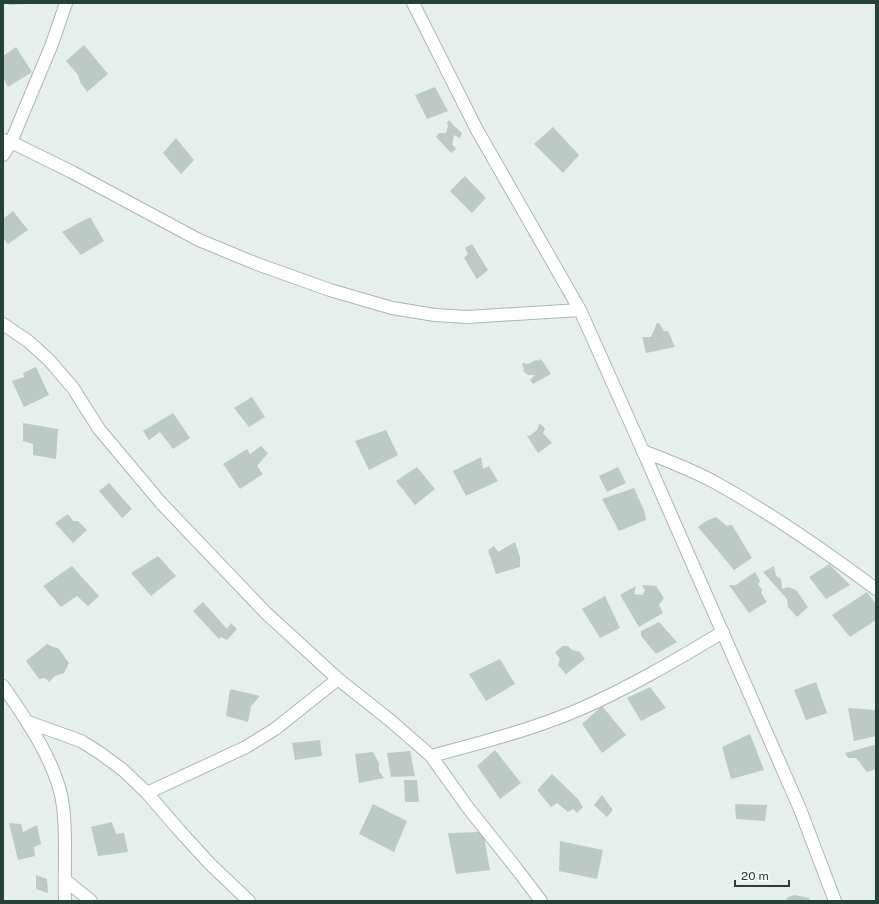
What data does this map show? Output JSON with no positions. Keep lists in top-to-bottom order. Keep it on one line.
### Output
{"scale_bar":"20 m"}
